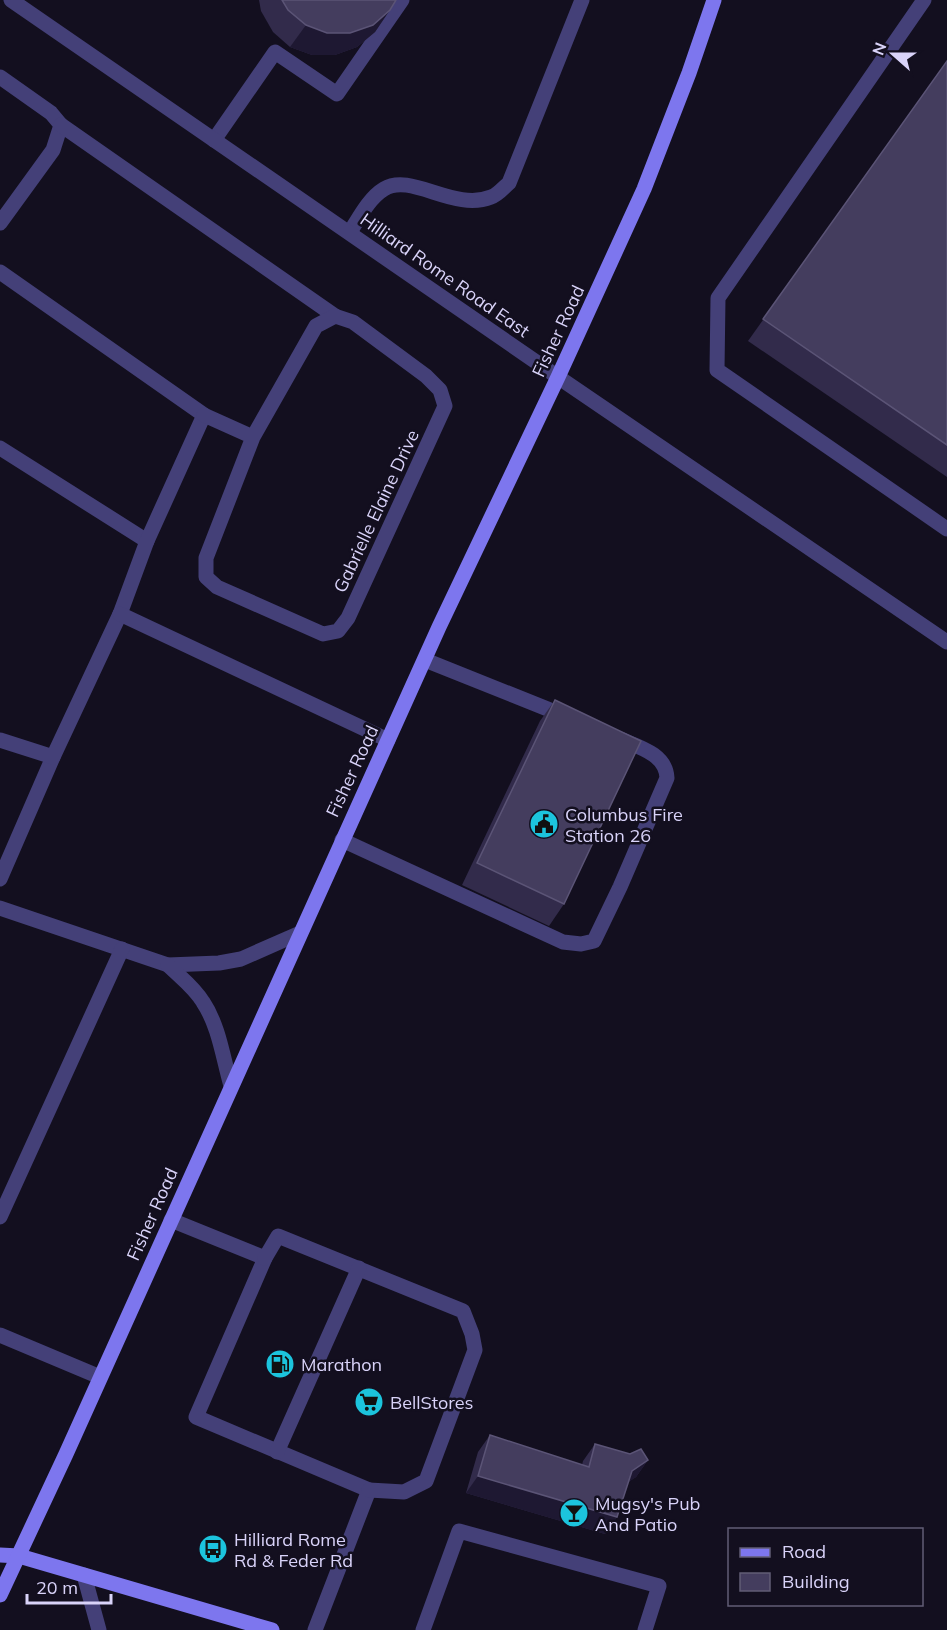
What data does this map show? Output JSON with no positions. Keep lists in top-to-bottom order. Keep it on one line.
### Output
{"streets":{"main road":["Fisher Road"],"street":["Hilliard Rome Road East","Gabrielle Elaine Drive"]},"crossings":[["Hilliard Rome Road East","Fisher Road"]],"places":{"public building":["Columbus Fire Station 26"],"fuel station":["Marathon"],"supermarket":["BellStores"],"bar":["Mugsy's Pub And Patio"],"bus stop":["Hilliard Rome Rd & Feder Rd"]},"legend":["Road","Building"],"scale_bar":"20 m","north":"left"}
